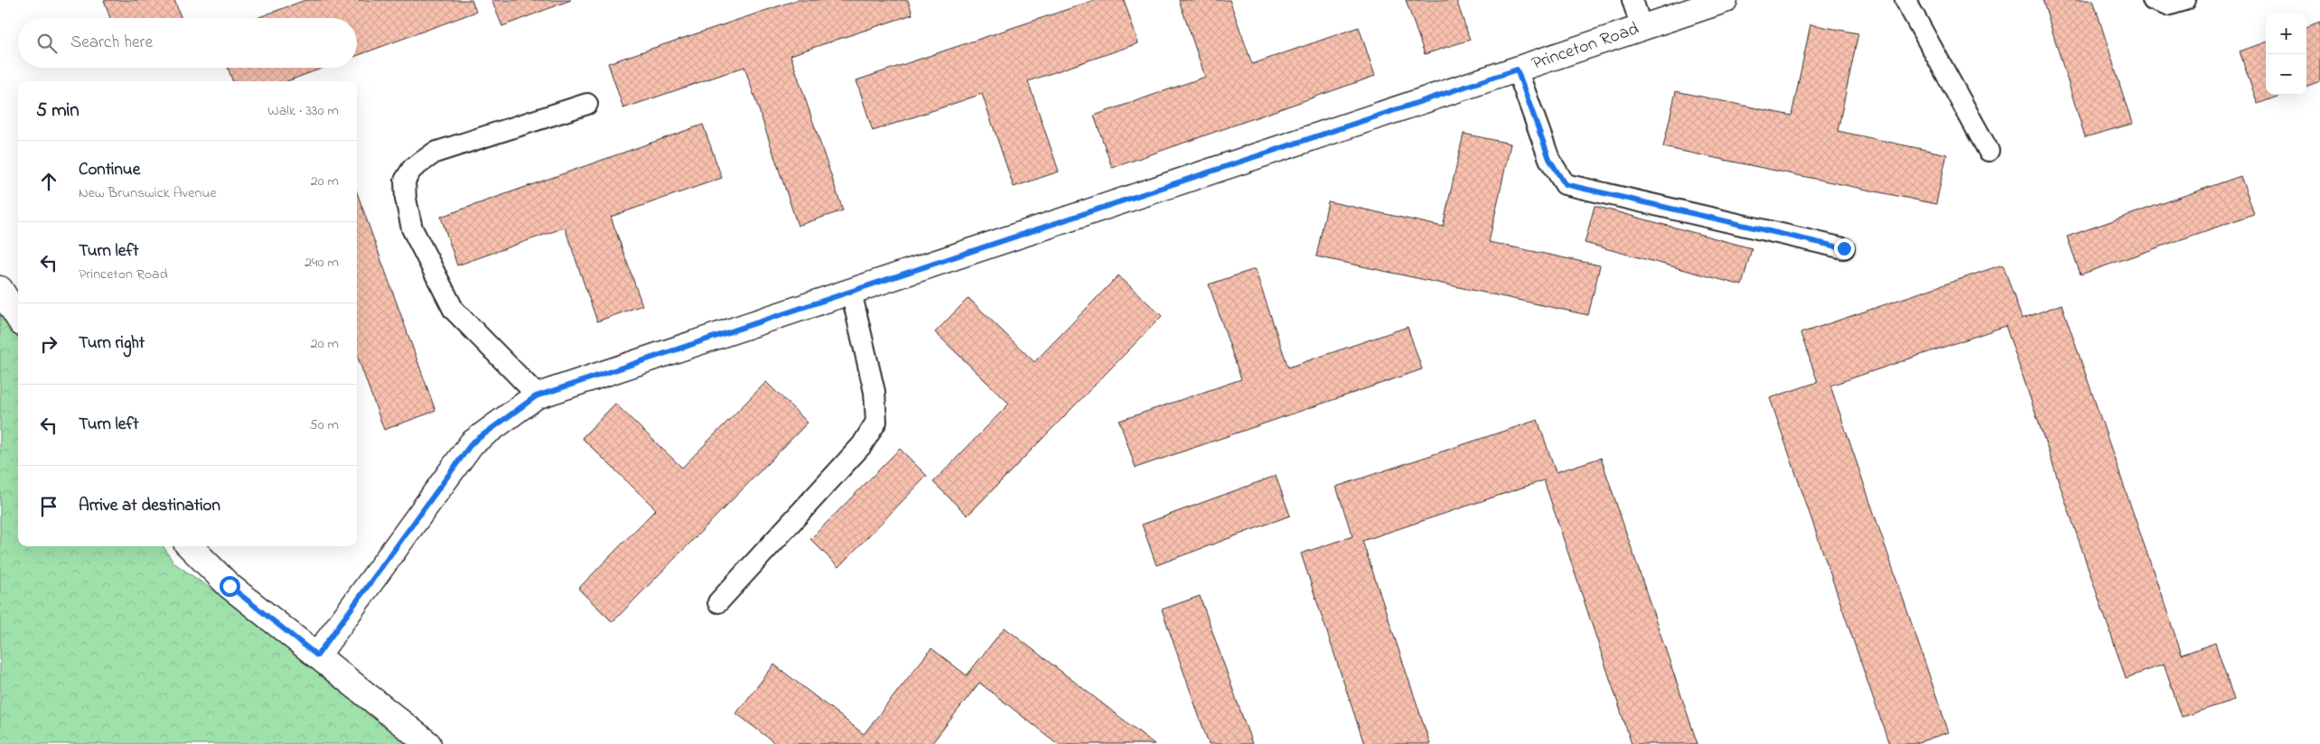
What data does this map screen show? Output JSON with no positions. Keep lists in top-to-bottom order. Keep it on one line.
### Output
{"streets":{"street":["Princeton Road"]},"page":{"map_buttons":["+","−"],"search":"Search here","heading":["5 min","Walk · 330 m"],"list":[["Continue","New Brunswick Avenue","20 m"],["Turn left","Princeton Road","240 m"],["Turn right","20 m"],["Turn left","50 m"],"Arrive at destination"]}}
